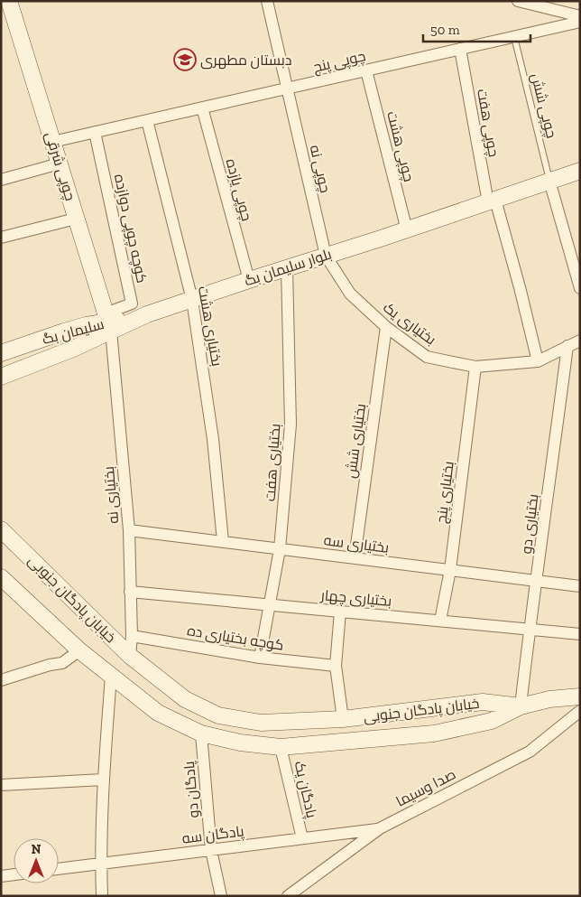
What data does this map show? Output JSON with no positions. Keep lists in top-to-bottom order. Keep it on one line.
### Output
{"streets":{"street":["چوپی پنج","چوپی هفت","چوپی هشت","چوپی شرقی","چوپی نه","چوپی یازده","کوچه چوپی دوازده","بلوار سلیمان بگ","بختیاری یک","بختیاری هشت","سلیمان بگ","بختیاری شش","بختیاری هفت","بختیاری پنج","بختیاری نه","بختیاری دو","بختیاری سه","بختیاری چهار","خیابان پادگان جنوبی","کوچه بختیاری ده","صدا وسیما","پادگان دو","پادگان یک","پادگان سه"],"lane":["چوپی شش"]},"crossings":[["چوپی پنج","چوپی شش"],["چوپی پنج","چوپی هفت"],["چوپی پنج","چوپی هشت"],["چوپی پنج","چوپی شرقی"],["چوپی پنج","چوپی نه"],["چوپی پنج","چوپی یازده"],["چوپی پنج","کوچه چوپی دوازده"],["چوپی پنج","بختیاری هشت"],["چوپی شش","بلوار سلیمان بگ"],["چوپی هفت","بلوار سلیمان بگ"],["چوپی هفت","بختیاری یک"],["چوپی هشت","بلوار سلیمان بگ"],["چوپی شرقی","کوچه چوپی دوازده"],["چوپی شرقی","بلوار سلیمان بگ"],["چوپی شرقی","سلیمان بگ"],["چوپی شرقی","بختیاری نه"],["چوپی نه","بلوار سلیمان بگ"],["چوپی نه","بختیاری یک"],["چوپی یازده","بلوار سلیمان بگ"],["کوچه چوپی دوازده","بلوار سلیمان بگ"],["کوچه چوپی دوازده","سلیمان بگ"],["کوچه چوپی دوازده","بختیاری نه"],["بلوار سلیمان بگ","بختیاری یک"],["بلوار سلیمان بگ","بختیاری هشت"],["بلوار سلیمان بگ","سلیمان بگ"],["بلوار سلیمان بگ","بختیاری هفت"],["بلوار سلیمان بگ","بختیاری نه"],["بختیاری یک","بختیاری شش"],["بختیاری یک","بختیاری پنج"],["بختیاری یک","بختیاری دو"],["بختیاری هشت","بختیاری سه"],["سلیمان بگ","بختیاری نه"],["بختیاری شش","بختیاری سه"],["بختیاری هفت","بختیاری سه"],["بختیاری هفت","بختیاری چهار"],["بختیاری هفت","کوچه بختیاری ده"],["بختیاری پنج","بختیاری سه"],["بختیاری پنج","بختیاری چهار"],["بختیاری نه","بختیاری سه"],["بختیاری نه","بختیاری چهار"],["بختیاری نه","خیابان پادگان جنوبی"],["بختیاری نه","کوچه بختیاری ده"],["بختیاری دو","بختیاری سه"],["بختیاری دو","بختیاری چهار"],["بختیاری دو","خیابان پادگان جنوبی"],["خیابان پادگان جنوبی","پادگان دو"],["خیابان پادگان جنوبی","پادگان یک"],["صدا وسیما","پادگان سه"],["پادگان دو","پادگان سه"],["پادگان یک","پادگان سه"]],"places":{"school or university":["دبستان مطهری"]},"scale_bar":"50 m","north":"top"}
